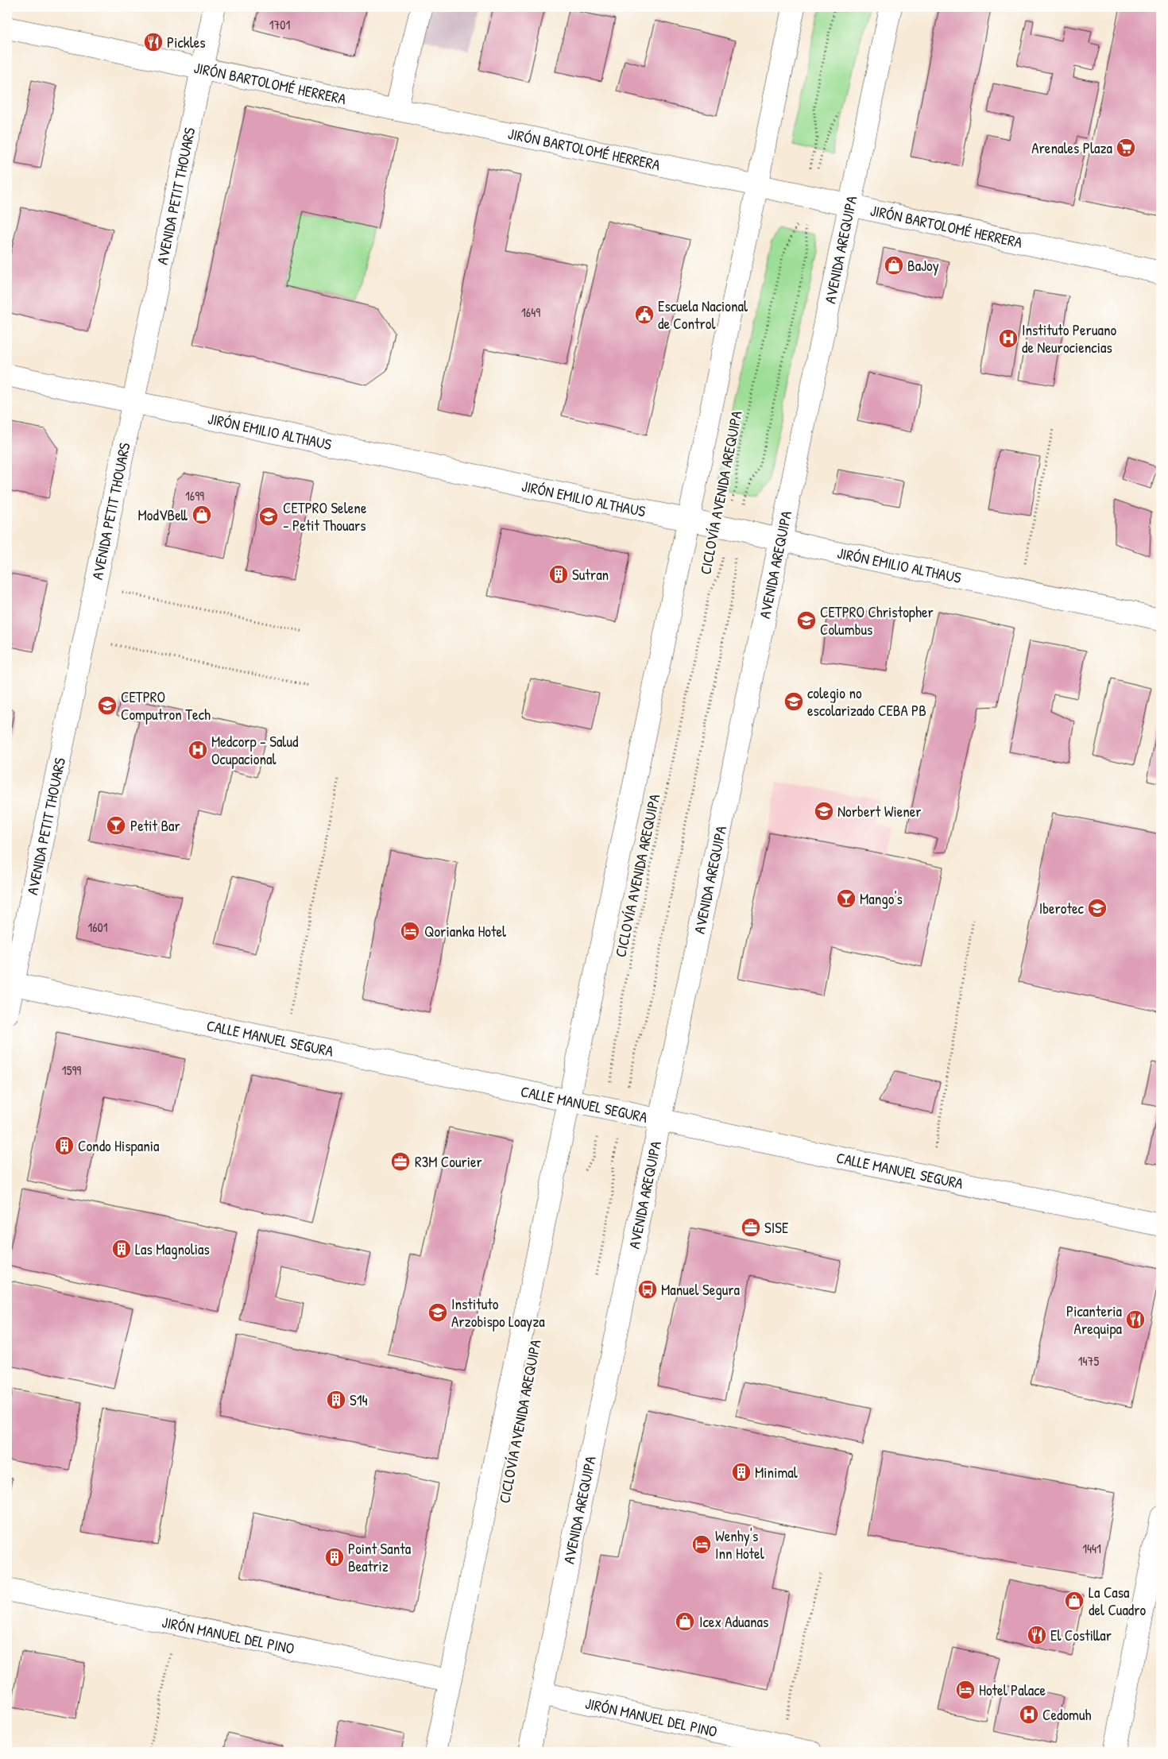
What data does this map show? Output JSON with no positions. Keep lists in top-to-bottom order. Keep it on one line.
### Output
{"streets":{"main road":["JIRÓN BARTOLOMÉ HERRERA","AVENIDA PETIT THOUARS","AVENIDA AREQUIPA","JIRÓN EMILIO ALTHAUS","CALLE MANUEL SEGURA","JIRÓN MANUEL DEL PINO"],"path":["CICLOVÍA AVENIDA AREQUIPA"]},"crossings":[["JIRÓN BARTOLOMÉ HERRERA","AVENIDA PETIT THOUARS"],["JIRÓN BARTOLOMÉ HERRERA","AVENIDA AREQUIPA"],["JIRÓN BARTOLOMÉ HERRERA","CICLOVÍA AVENIDA AREQUIPA"],["AVENIDA PETIT THOUARS","JIRÓN EMILIO ALTHAUS"],["AVENIDA PETIT THOUARS","CALLE MANUEL SEGURA"],["AVENIDA AREQUIPA","JIRÓN EMILIO ALTHAUS"],["AVENIDA AREQUIPA","CALLE MANUEL SEGURA"],["AVENIDA AREQUIPA","JIRÓN MANUEL DEL PINO"],["JIRÓN EMILIO ALTHAUS","CICLOVÍA AVENIDA AREQUIPA"],["CICLOVÍA AVENIDA AREQUIPA","CALLE MANUEL SEGURA"]],"places":{"restaurant":["Pickles","Picanteria Arequipa","El Costillar"],"supermarket":["Arenales Plaza"],"shop":["BaJoy","ModVBell","La Casa del Cuadro","Icex Aduanas"],"public building":["Escuela Nacional de Control"],"hospital":["Instituto Peruano de Neurociencias","Medcorp - Salud Ocupacional","Cedomuh"],"school or university":["CETPRO Selene - Petit Thouars","CETPRO Christopher Columbus","colegio no escolarizado CEBA PB","CETPRO Computron Tech","Norbert Wiener","Iberotec","Instituto Arzobispo Loayza"],"building":["Sutran","Condo Hispania","Las Magnolias","S14","Minimal","Point Santa Beatriz"],"bar":["Petit Bar","Mango's"],"hotel":["Qorianka Hotel","Wenhy's Inn Hotel","Hotel Palace"],"office":["R3M Courier","SISE"],"bus stop":["Manuel Segura"]},"house_numbers":["1701","1649","1699","1601","1599","1475","1441"]}
